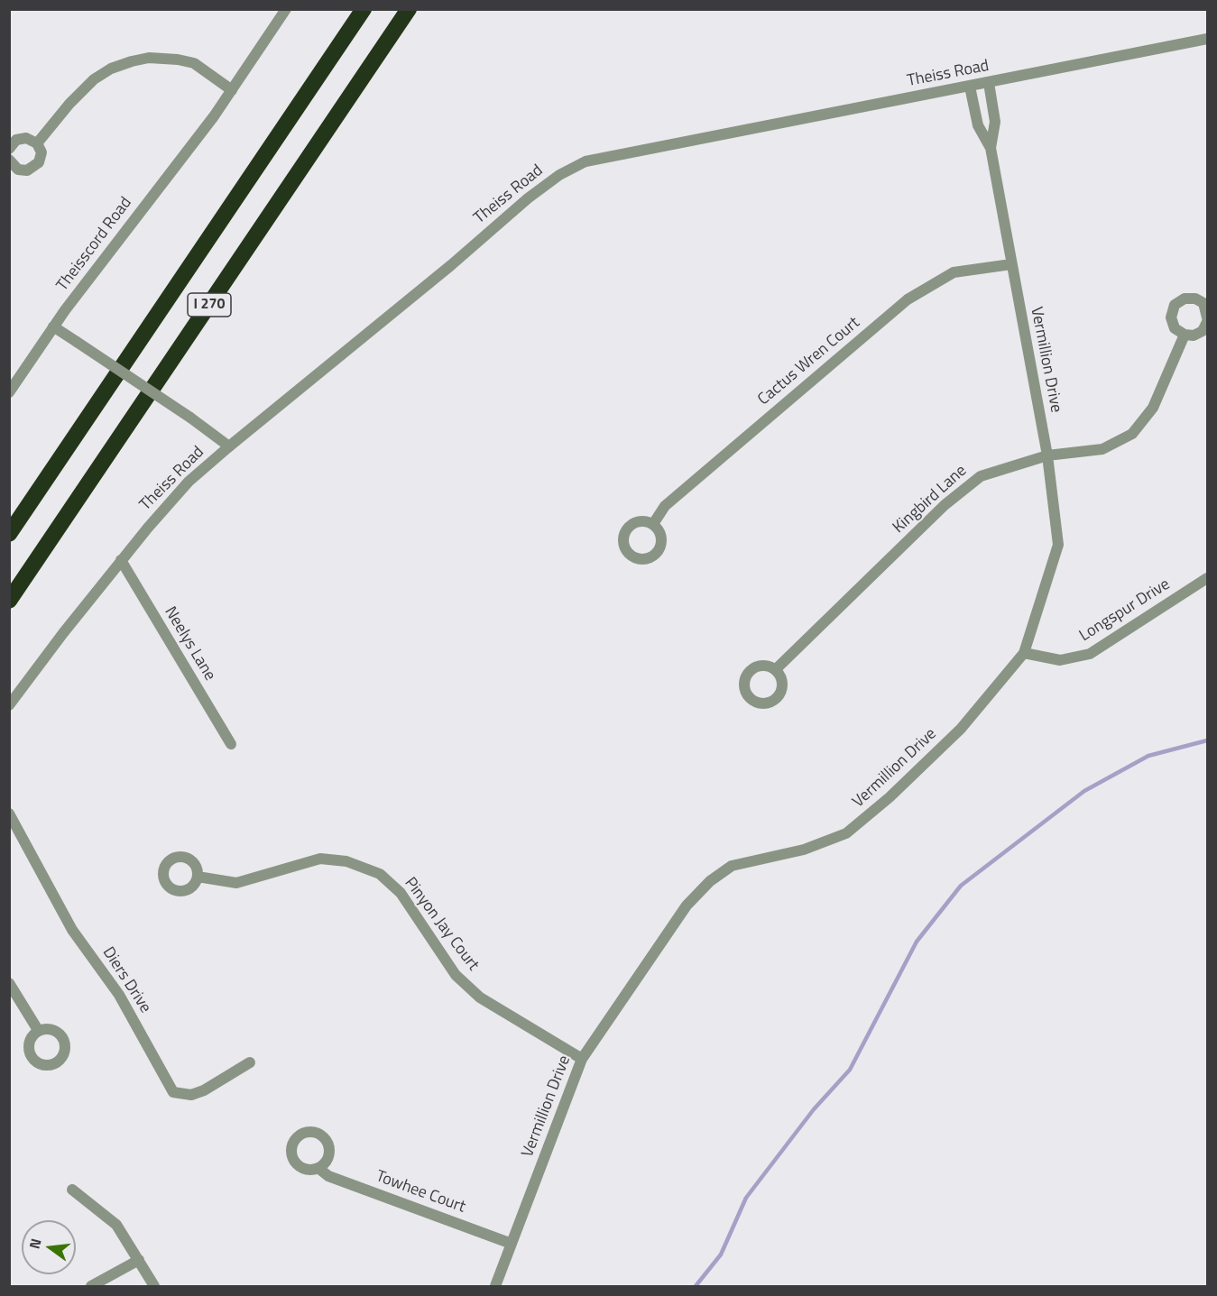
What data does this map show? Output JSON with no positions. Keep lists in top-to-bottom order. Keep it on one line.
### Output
{"streets":{"highway":["I 270"],"street":["Theiss Road","Theisscord Road","Vermillion Drive","Cactus Wren Court","Kingbird Lane","Longspur Drive","Neelys Lane","Pinyon Jay Court","Diers Drive","Towhee Court"]},"crossings":[["Theiss Road","Vermillion Drive"],["Theiss Road","Neelys Lane"],["Vermillion Drive","Cactus Wren Court"],["Vermillion Drive","Kingbird Lane"],["Vermillion Drive","Longspur Drive"],["Vermillion Drive","Pinyon Jay Court"],["Vermillion Drive","Towhee Court"]],"north":"left"}
